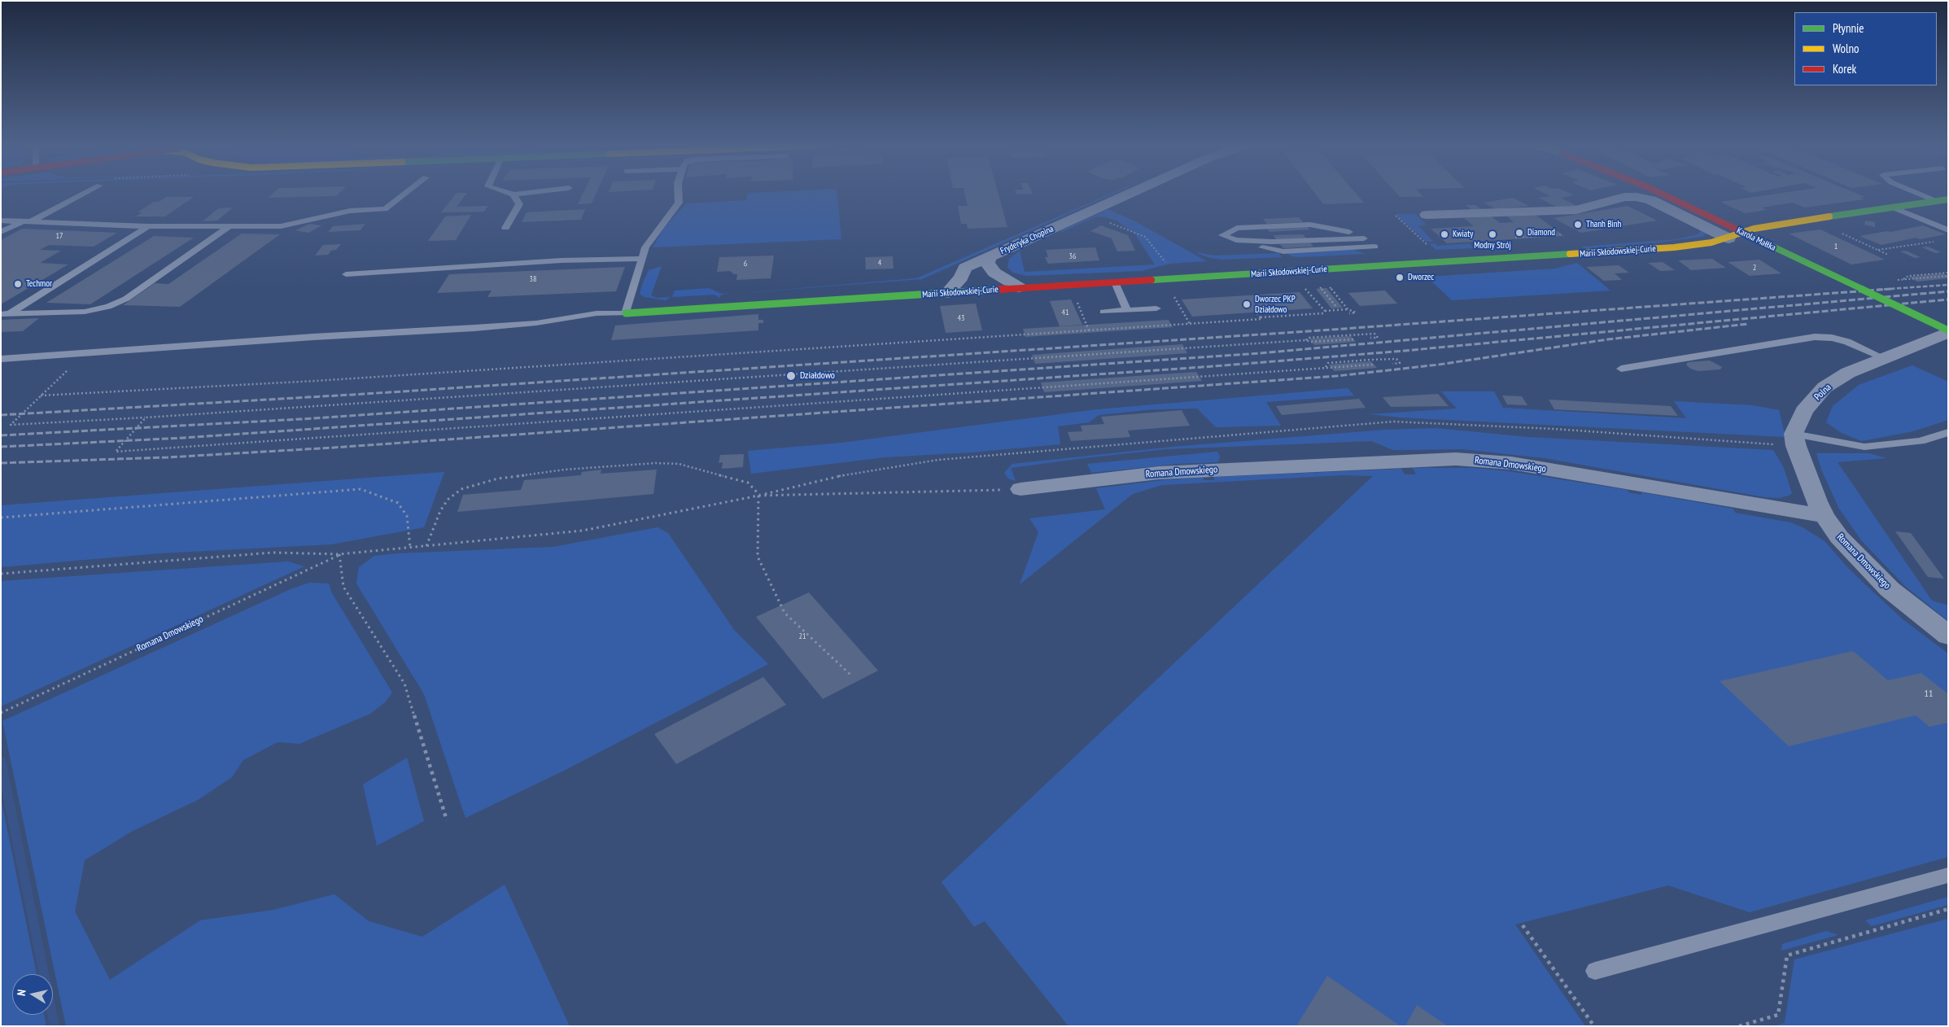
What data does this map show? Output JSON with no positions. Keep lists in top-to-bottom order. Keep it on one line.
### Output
{"streets":{"street":["Karola Małłka","Fryderyka Chopina","Marii Skłodowskiej-Curie","Polna","Romana Dmowskiego"]},"crossings":[["Karola Małłka","Polna"],["Fryderyka Chopina","Marii Skłodowskiej-Curie"]],"places":["Thanh Binh","Diamond","Kwiaty","Modny Strój","Dworzec","Techmor","Dworzec PKP Działdowo","Działdowo"],"house_numbers":["17","1","36","4","6","2","38","41","43","21","11"],"legend":["Płynnie","Wolno","Korek"],"north":"left"}
